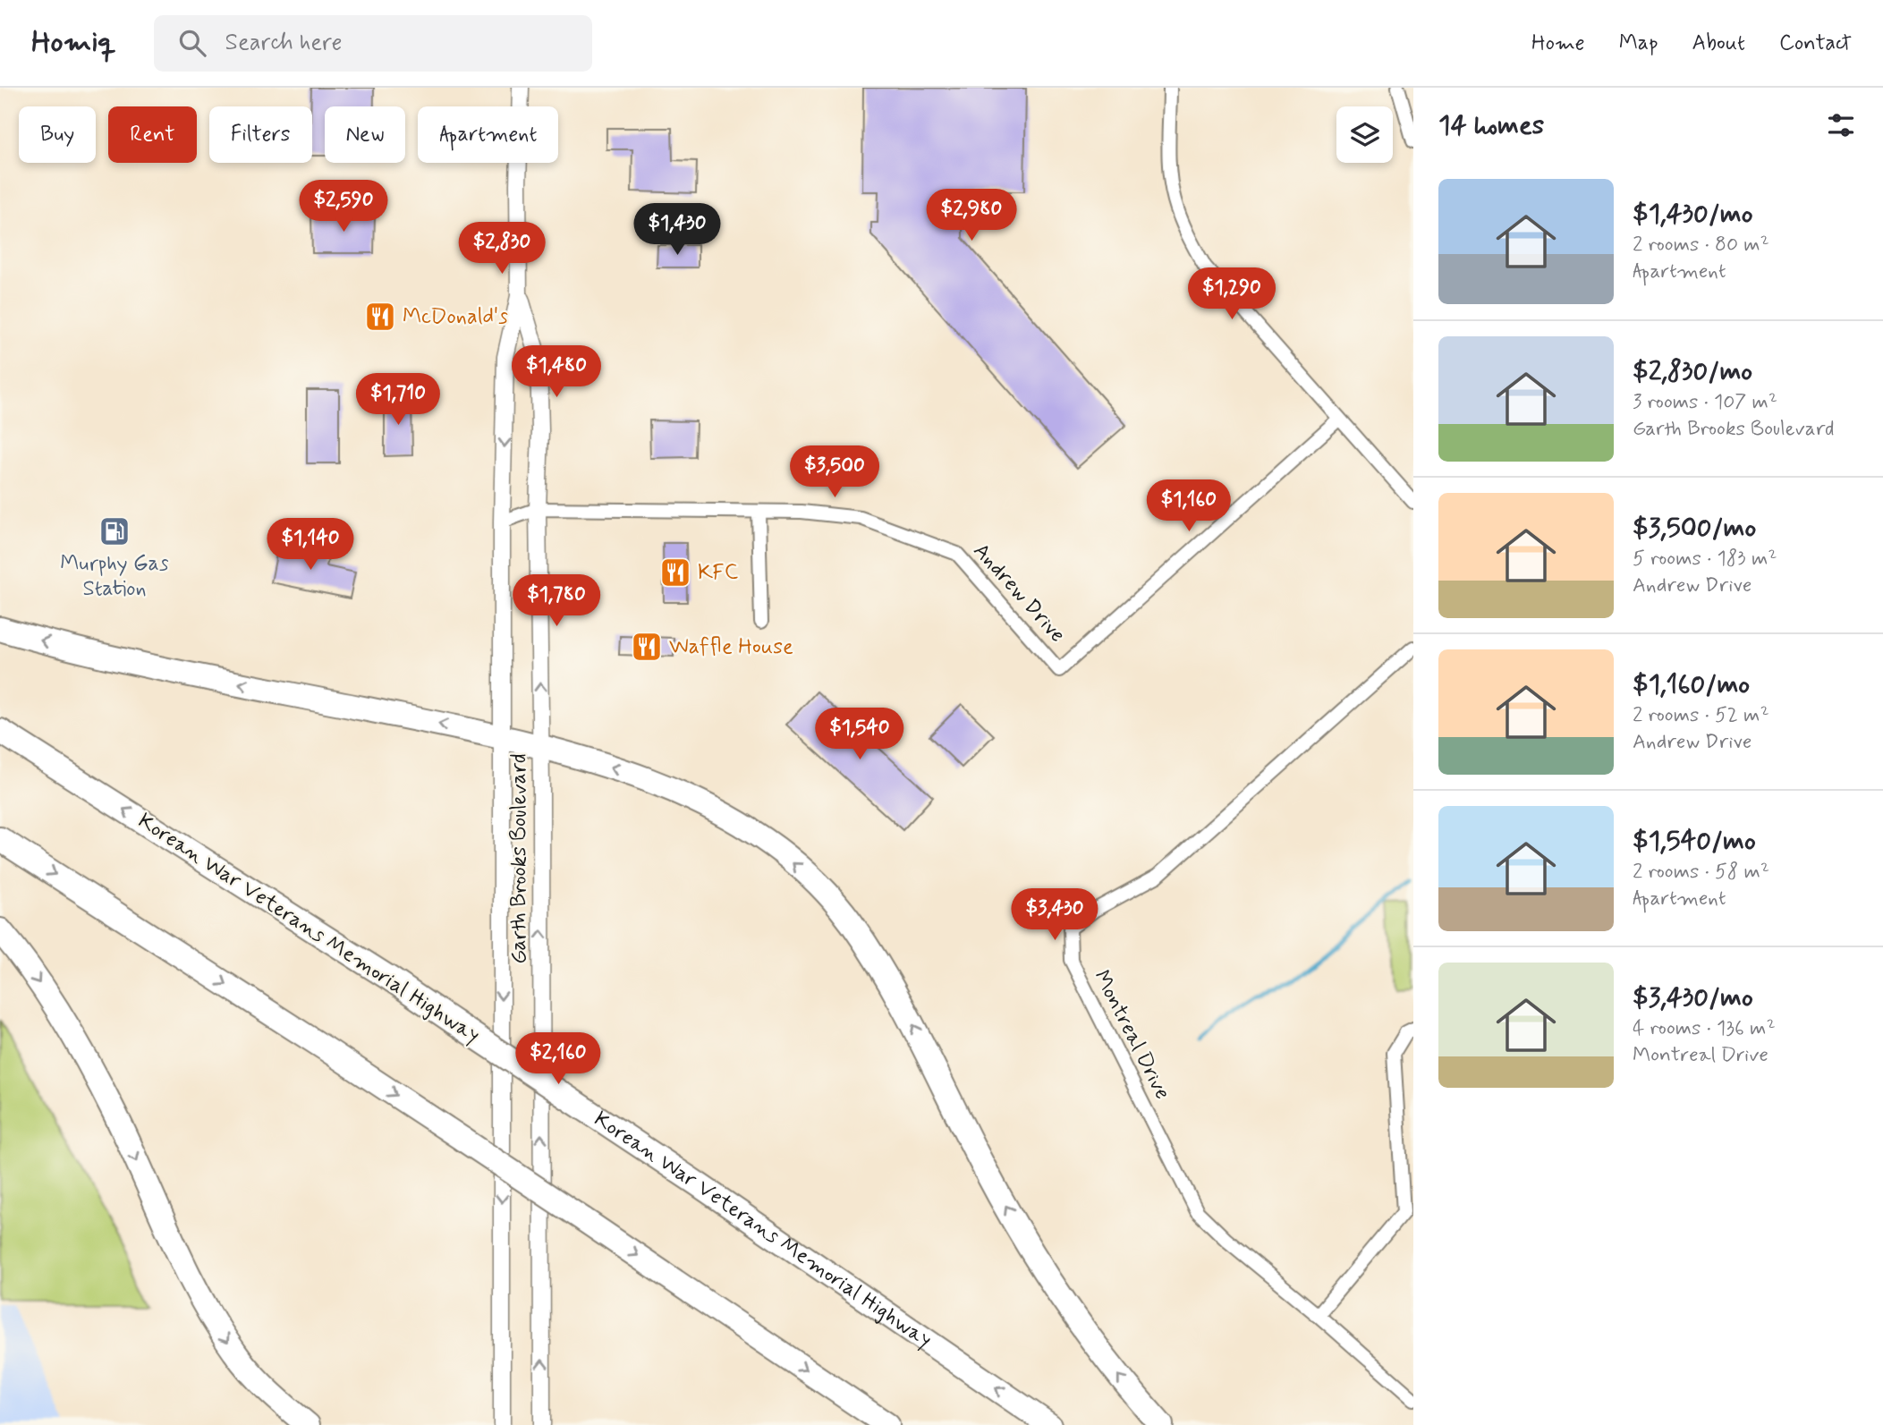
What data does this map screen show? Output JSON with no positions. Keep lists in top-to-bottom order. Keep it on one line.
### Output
{"streets":{"highway":["Korean War Veterans Memorial Highway"],"street":["Andrew Drive","Garth Brooks Boulevard","Montreal Drive"]},"crossings":[["Andrew Drive","Garth Brooks Boulevard"]],"places":{"restaurant":["McDonald's","KFC","Waffle House"],"fuel station":["Murphy Gas Station"]},"page":{"header":"Homiq","search":"Search here","nav":["Home","Map","About","Contact"],"heading":"14 homes","chip":["Buy","Rent","Filters","New","Apartment"],"list":[{"name":"$1,430/mo","note":"2 rooms · 80 m² · Apartment"},{"name":"$2,830/mo","note":"3 rooms · 107 m² · Garth Brooks Boulevard"},{"name":"$3,500/mo","note":"5 rooms · 183 m² · Andrew Drive"},{"name":"$1,160/mo","note":"2 rooms · 52 m² · Andrew Drive"},{"name":"$1,540/mo","note":"2 rooms · 58 m² · Apartment"},{"name":"$3,430/mo","note":"4 rooms · 136 m² · Montreal Drive"}],"price":["$2,590","$2,980","$1,430","$2,830","$1,290","$1,480","$1,710","$3,500","$1,160","$1,140","$1,780","$1,540","$3,430","$2,160"]}}
